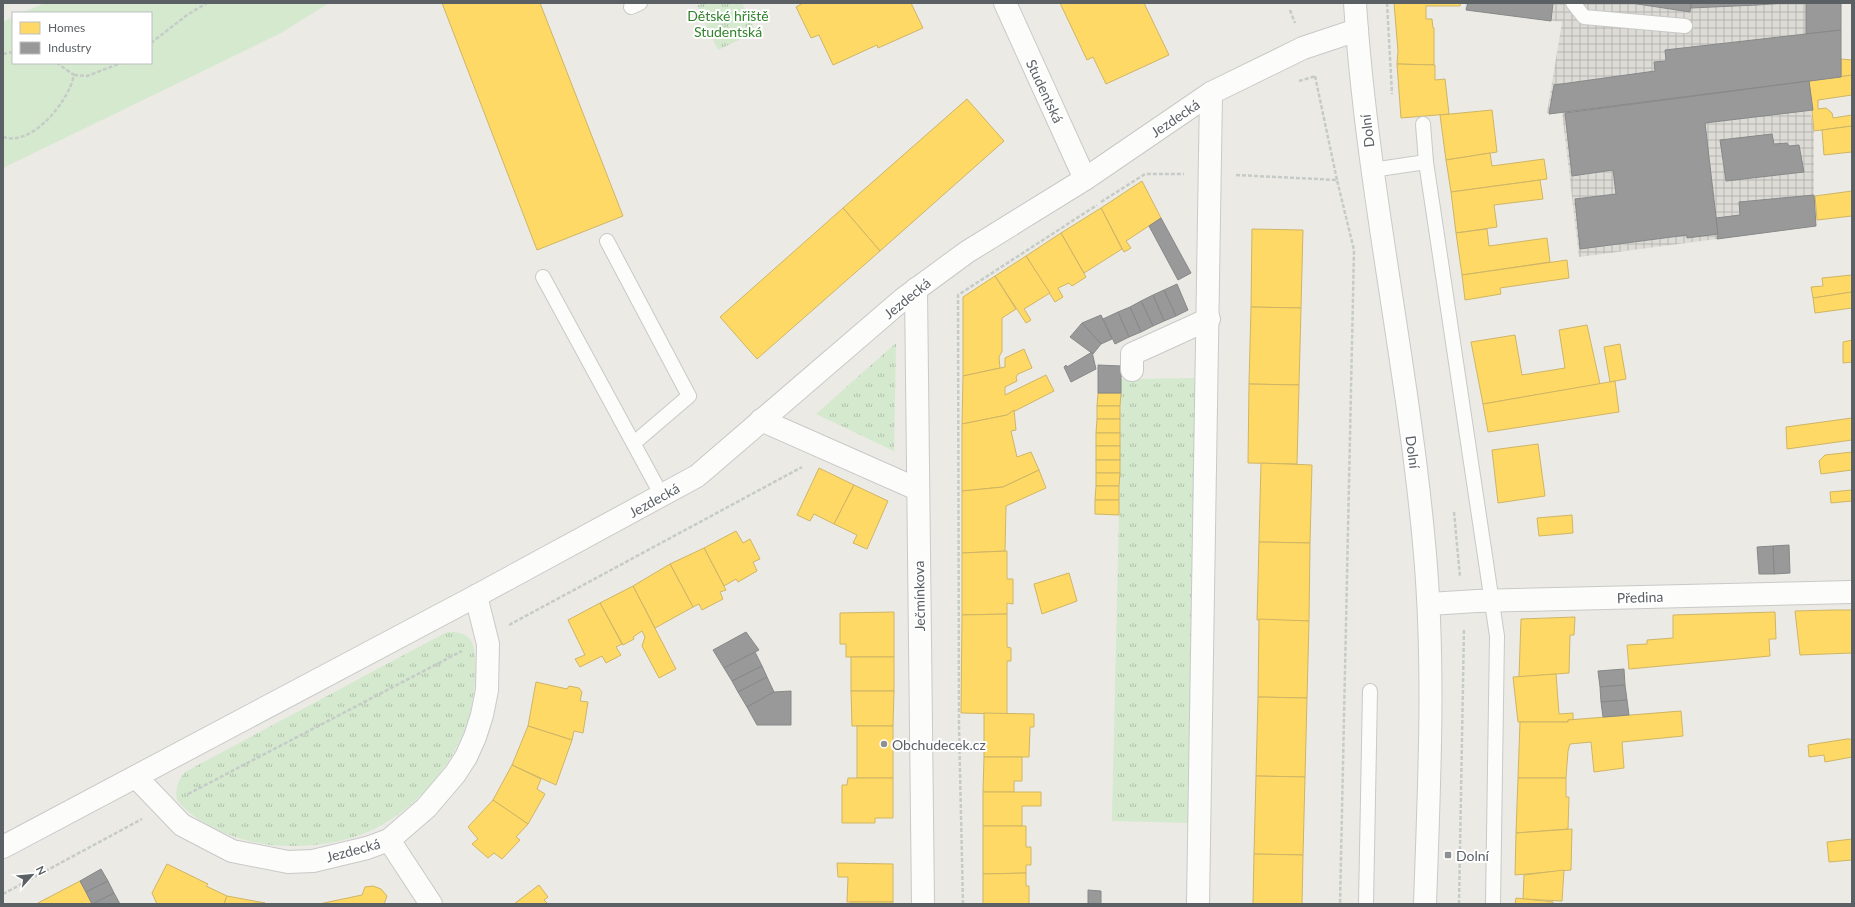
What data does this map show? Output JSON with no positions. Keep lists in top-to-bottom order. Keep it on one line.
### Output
{"streets":{"street":["Studentská","Jezdecká","Dolní","Ječmínkova","Předina"]},"crossings":[["Studentská","Jezdecká"],["Jezdecká","Dolní"],["Jezdecká","Ječmínkova"],["Dolní","Předina"]],"parks":["Dětské hřiště Studentská"],"places":{"other":["Obchudecek.cz"],"transit":["Dolní"]},"legend":["Homes","Industry"],"north":"top right"}
